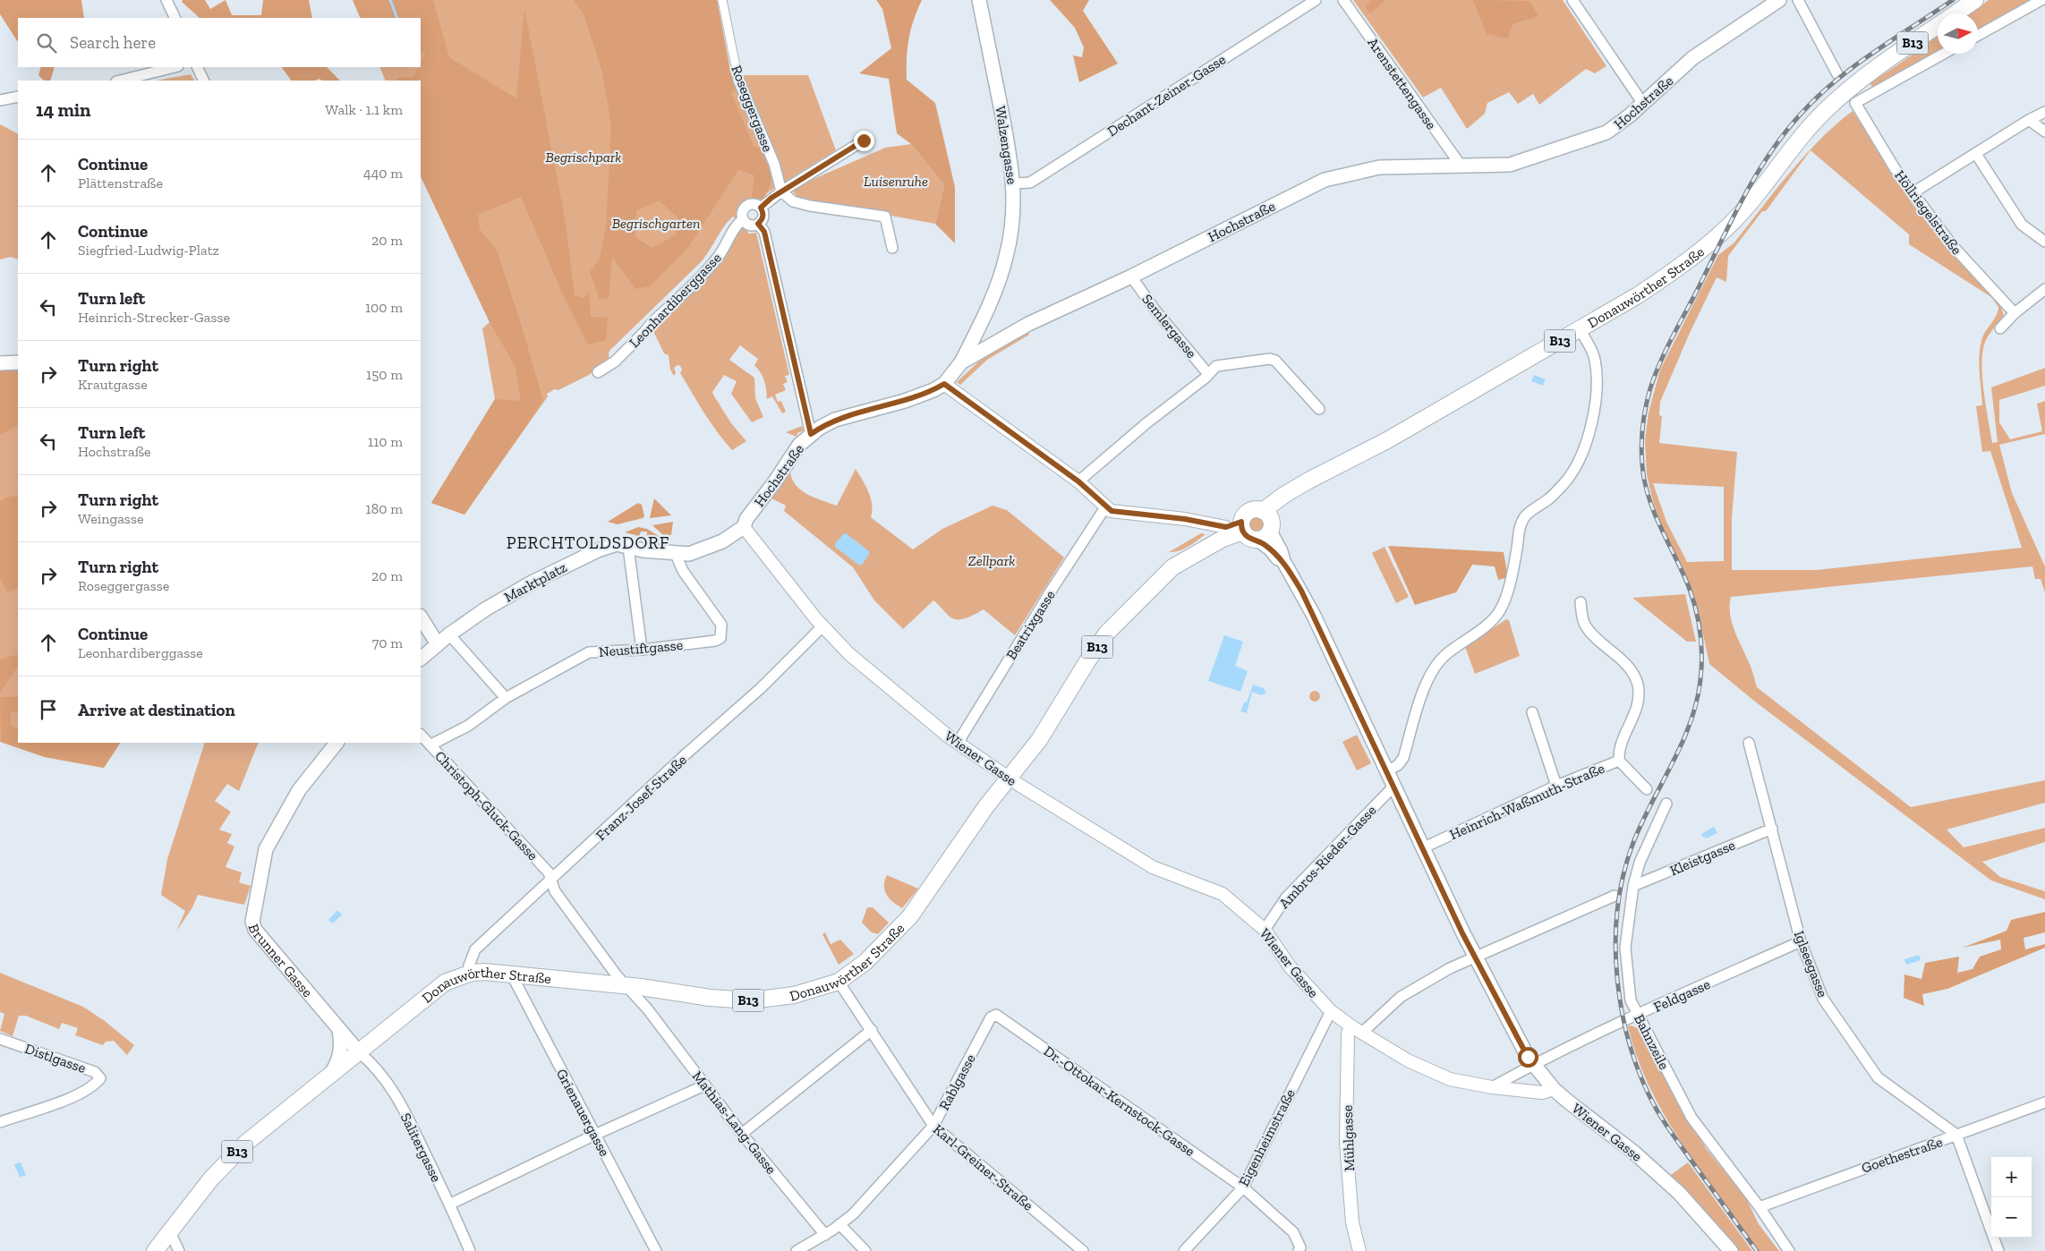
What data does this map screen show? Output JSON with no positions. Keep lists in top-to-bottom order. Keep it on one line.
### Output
{"streets":{"main road":["B13","Hochstraße","Walzengasse","Donauwörther Straße","Marktplatz","Wiener Gasse","Brunner Gasse"],"street":["Arenstettengasse","Dechant-Zeiner-Gasse","Roseggergasse","Höllriegelstraße","Leonhardiberggasse","Semlergasse","Beatrixgasse","Neustiftgasse","Franz-Josef-Straße","Heinrich-Waßmuth-Straße","Christoph-Gluck-Gasse","Ambros-Rieder-Gasse","Kleistgasse","Iglseegasse","Feldgasse","Bahnzeile","Distlgasse","Rablgasse","Dr.-Ottokar-Kernstock-Gasse","Grienauergasse","Mathias-Lang-Gasse","Eigenheimstraße","Mühlgasse","Salitergasse","Goethestraße","Karl-Greiner-Straße"]},"crossings":[["B13","Donauwörther Straße"],["B13","Brunner Gasse"],["B13","Salitergasse"],["Arenstettengasse","Hochstraße"],["Dechant-Zeiner-Gasse","Walzengasse"],["Hochstraße","Walzengasse"],["Hochstraße","Semlergasse"],["Hochstraße","Marktplatz"],["Hochstraße","Wiener Gasse"],["Donauwörther Straße","Wiener Gasse"],["Donauwörther Straße","Franz-Josef-Straße"],["Donauwörther Straße","Brunner Gasse"],["Donauwörther Straße","Grienauergasse"],["Donauwörther Straße","Mathias-Lang-Gasse"],["Donauwörther Straße","Salitergasse"],["Donauwörther Straße","Karl-Greiner-Straße"],["Marktplatz","Neustiftgasse"],["Marktplatz","Wiener Gasse"],["Beatrixgasse","Wiener Gasse"],["Neustiftgasse","Christoph-Gluck-Gasse"],["Wiener Gasse","Franz-Josef-Straße"],["Wiener Gasse","Ambros-Rieder-Gasse"],["Wiener Gasse","Feldgasse"],["Wiener Gasse","Eigenheimstraße"],["Wiener Gasse","Mühlgasse"],["Franz-Josef-Straße","Christoph-Gluck-Gasse"],["Franz-Josef-Straße","Mathias-Lang-Gasse"],["Christoph-Gluck-Gasse","Mathias-Lang-Gasse"],["Kleistgasse","Iglseegasse"],["Kleistgasse","Bahnzeile"],["Brunner Gasse","Salitergasse"],["Iglseegasse","Feldgasse"],["Iglseegasse","Goethestraße"],["Feldgasse","Bahnzeile"],["Bahnzeile","Goethestraße"],["Rablgasse","Dr.-Ottokar-Kernstock-Gasse"],["Rablgasse","Mathias-Lang-Gasse"],["Rablgasse","Karl-Greiner-Straße"],["Dr.-Ottokar-Kernstock-Gasse","Eigenheimstraße"]],"districts":["PERCHTOLDSDORF"],"parks":["Begrischpark","Luisenruhe","Begrischgarten","Zellpark"],"north":"right","page":{"search":"Search here","heading":["14 min","Walk · 1.1 km"],"list":[["Continue","Plättenstraße","440 m"],["Continue","Siegfried-Ludwig-Platz","20 m"],["Turn left","Heinrich-Strecker-Gasse","100 m"],["Turn right","Krautgasse","150 m"],["Turn left","Hochstraße","110 m"],["Turn right","Weingasse","180 m"],["Turn right","Roseggergasse","20 m"],["Continue","Leonhardiberggasse","70 m"],"Arrive at destination"],"map_buttons":["+","−"]}}
